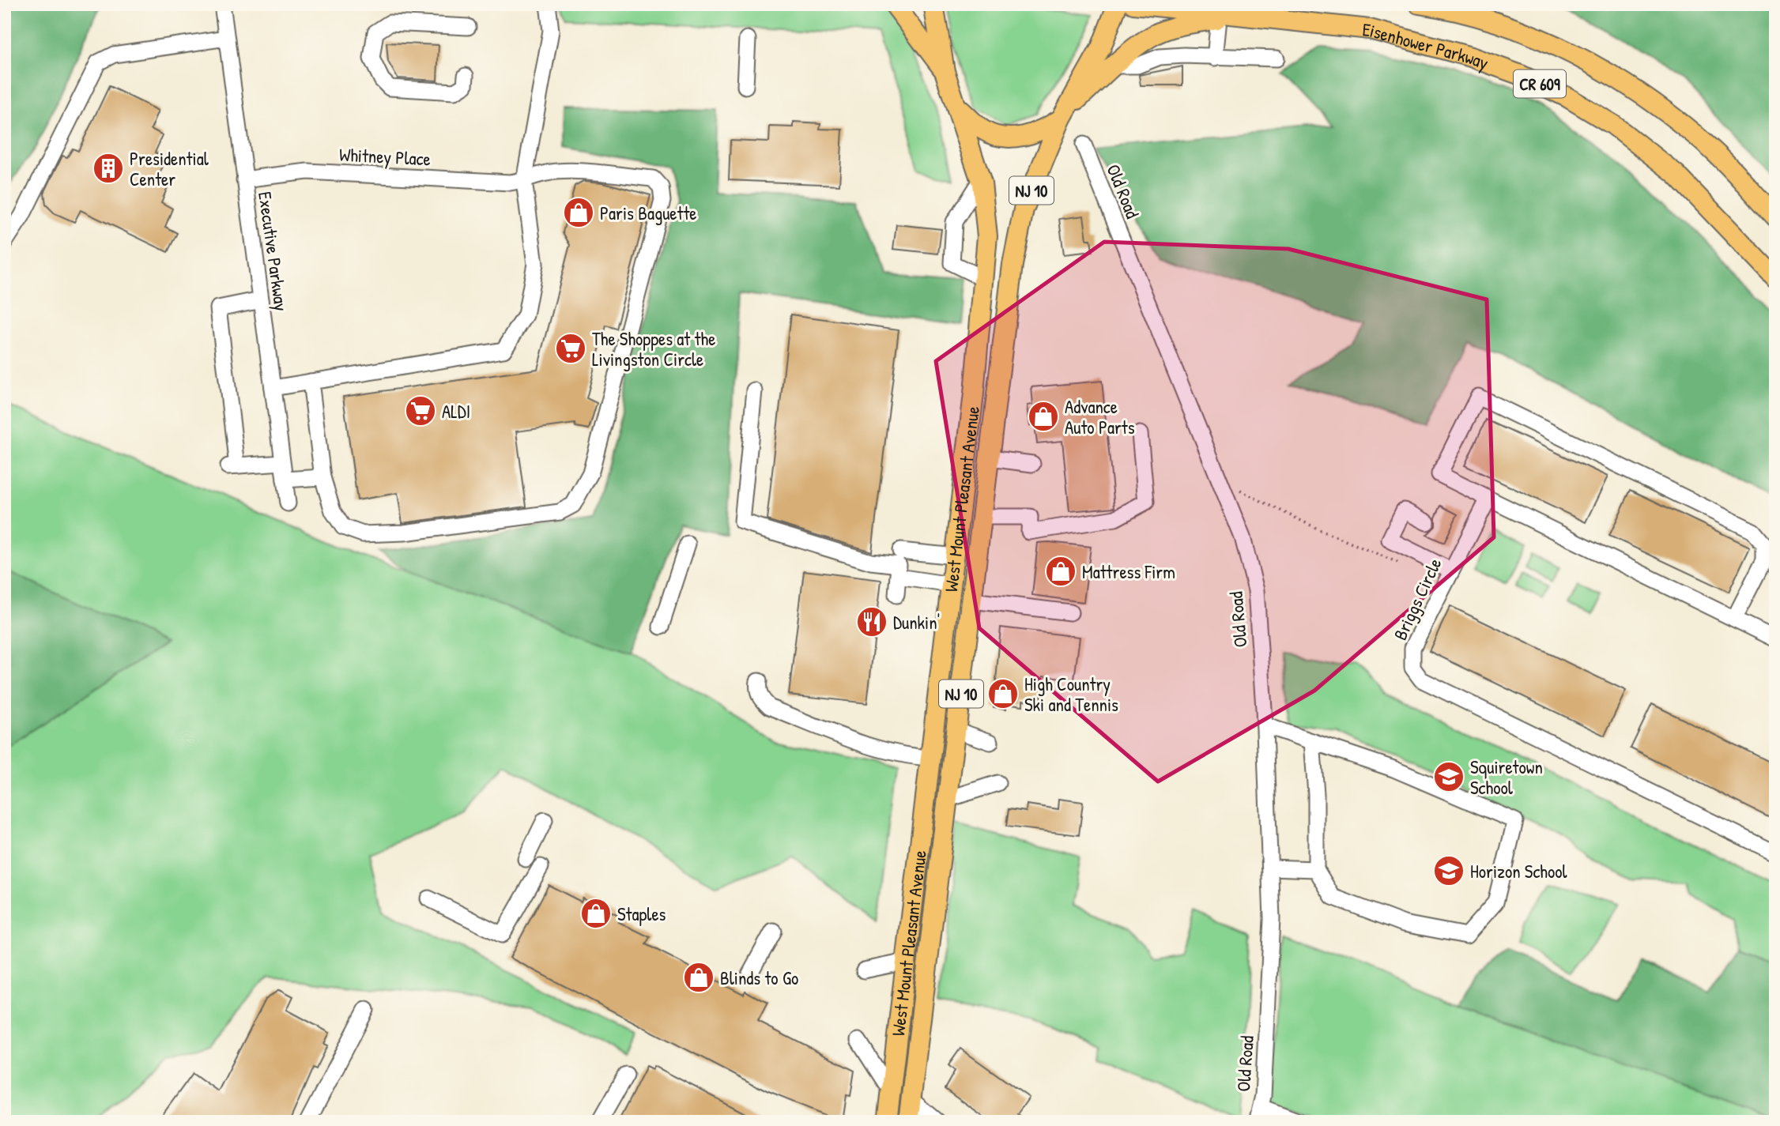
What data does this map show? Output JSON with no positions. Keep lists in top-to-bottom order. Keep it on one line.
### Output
{"streets":{"main road":["Eisenhower Parkway","CR 609","NJ 10","West Mount Pleasant Avenue"],"street":["Whitney Place","Old Road","Executive Parkway","Briggs Circle"]},"crossings":[["Whitney Place","Executive Parkway"],["NJ 10","West Mount Pleasant Avenue"]],"places":{"building":["Presidential Center"],"shop":["Paris Baguette","Advance Auto Parts","Mattress Firm","High Country Ski and Tennis","Staples","Blinds to Go"],"supermarket":["The Shoppes at the Livingston Circle","ALDI"],"restaurant":["Dunkin'"],"school or university":["Squiretown School","Horizon School"]}}
